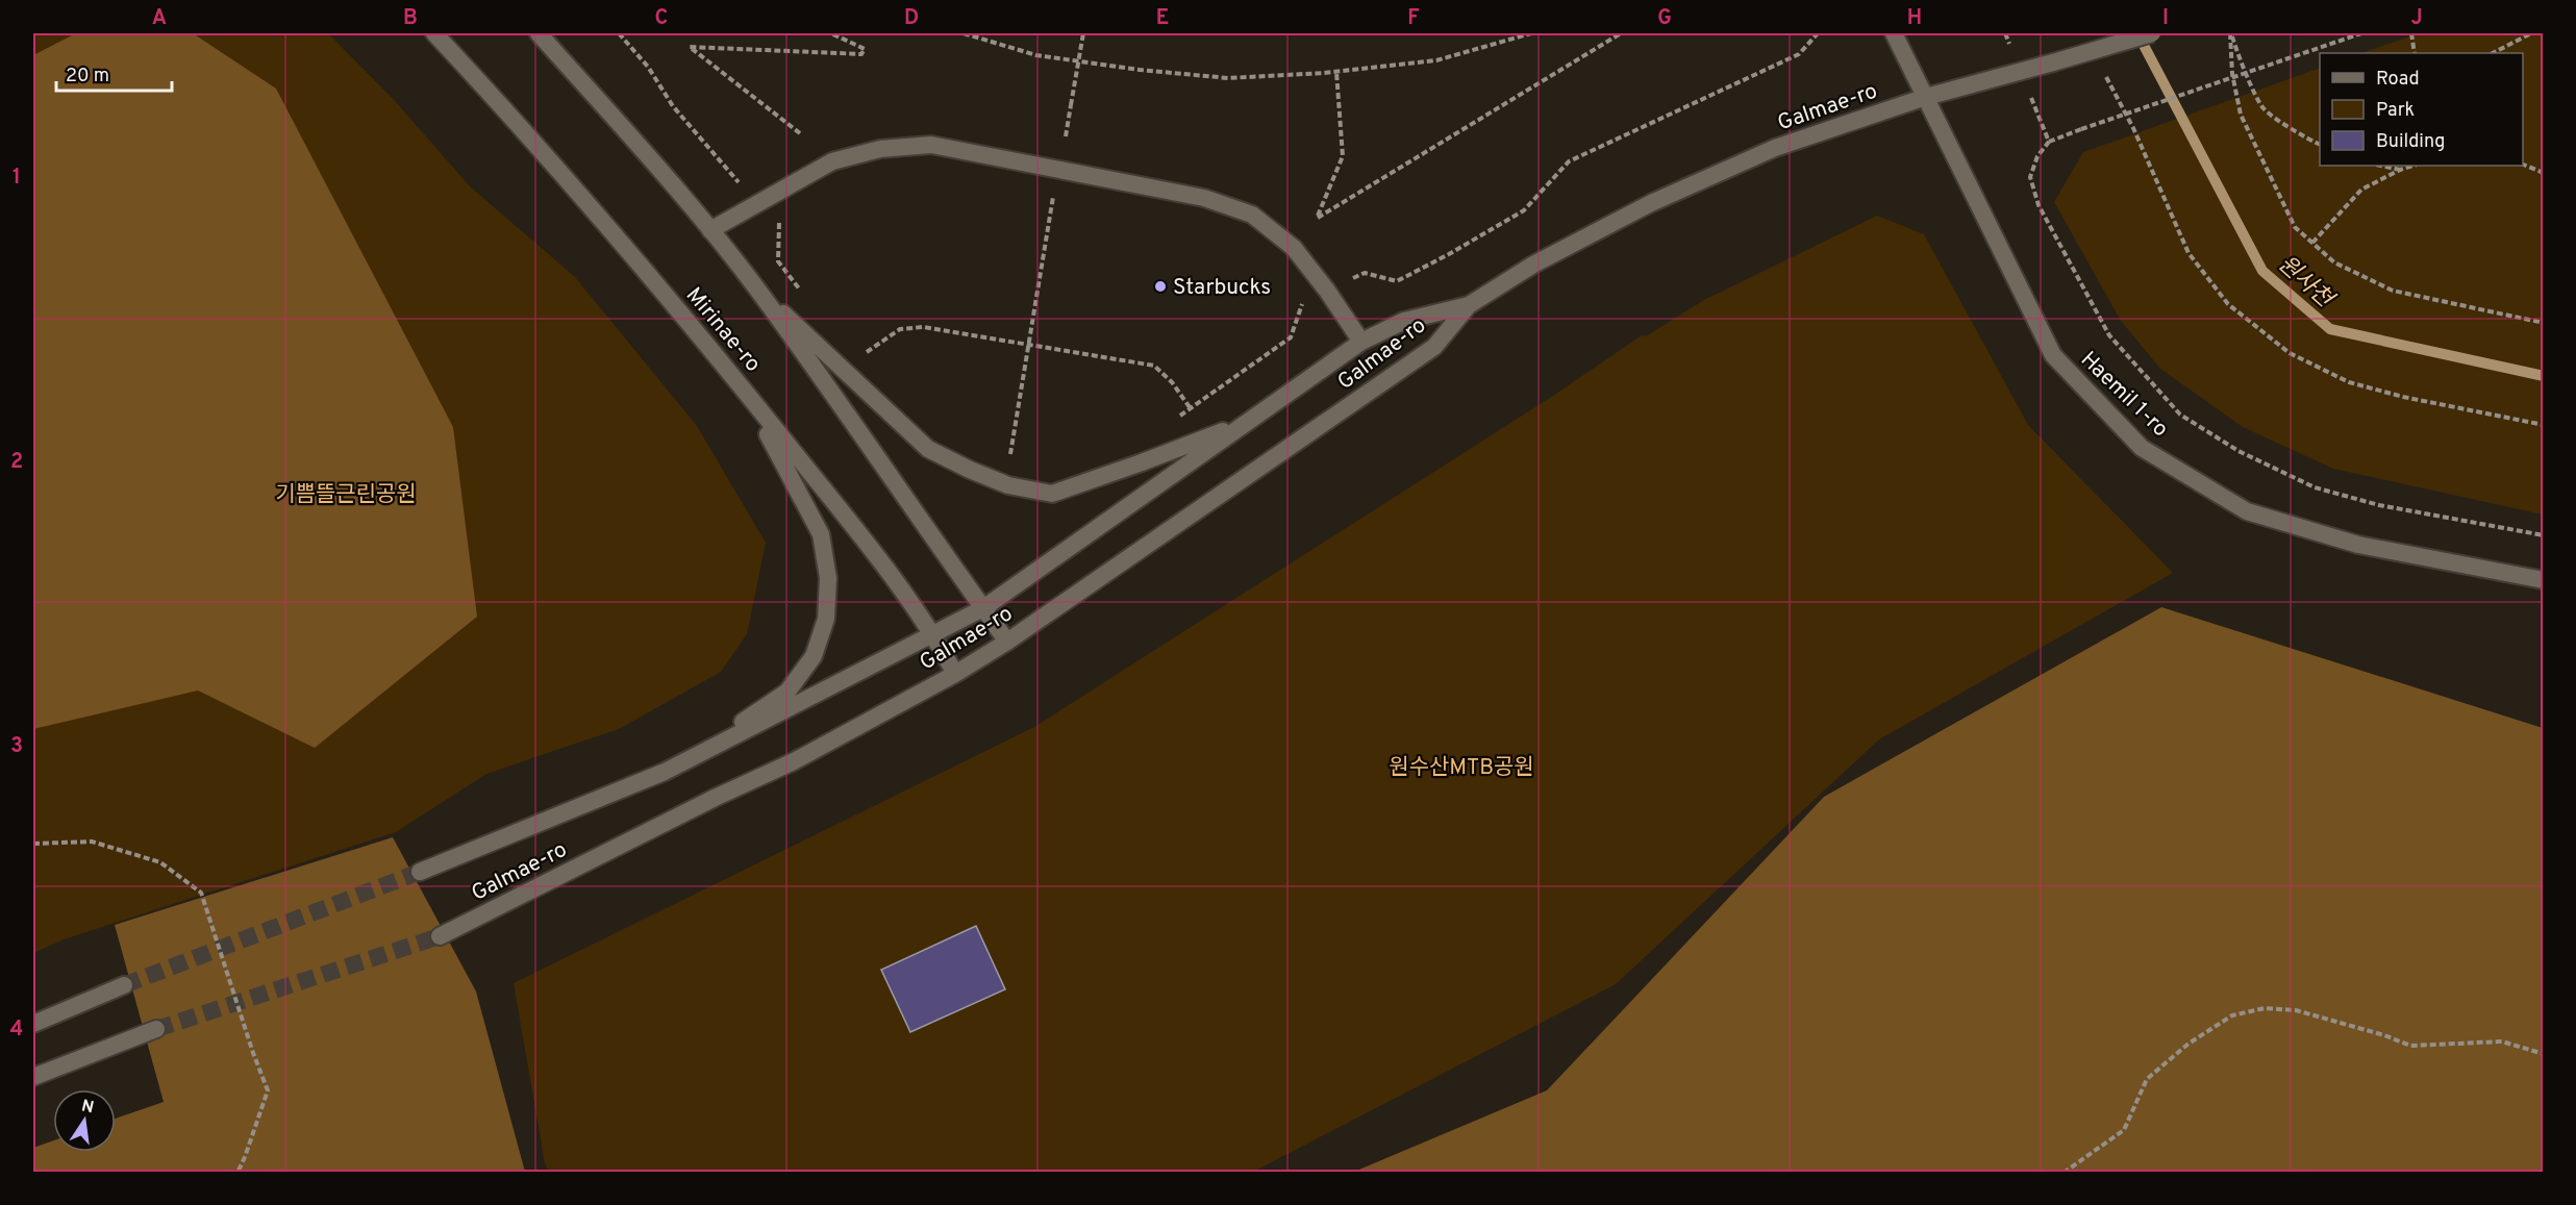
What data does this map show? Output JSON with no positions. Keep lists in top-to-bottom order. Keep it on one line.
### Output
{"streets":{"street":["Galmae-ro","Mirinae-ro","Haemil 1-ro"]},"crossings":[["Galmae-ro","Mirinae-ro"],["Galmae-ro","Haemil 1-ro"]],"water":["원사천"],"parks":["기쁨뜰근린공원","원수산MTB공원"],"places":["Starbucks"],"legend":["Road","Park","Building"],"scale_bar":"20 m","north":"top","grid":{"columns":["A","B","C","D","E","F","G","H","I","J"],"rows":["1","2","3","4"]}}
